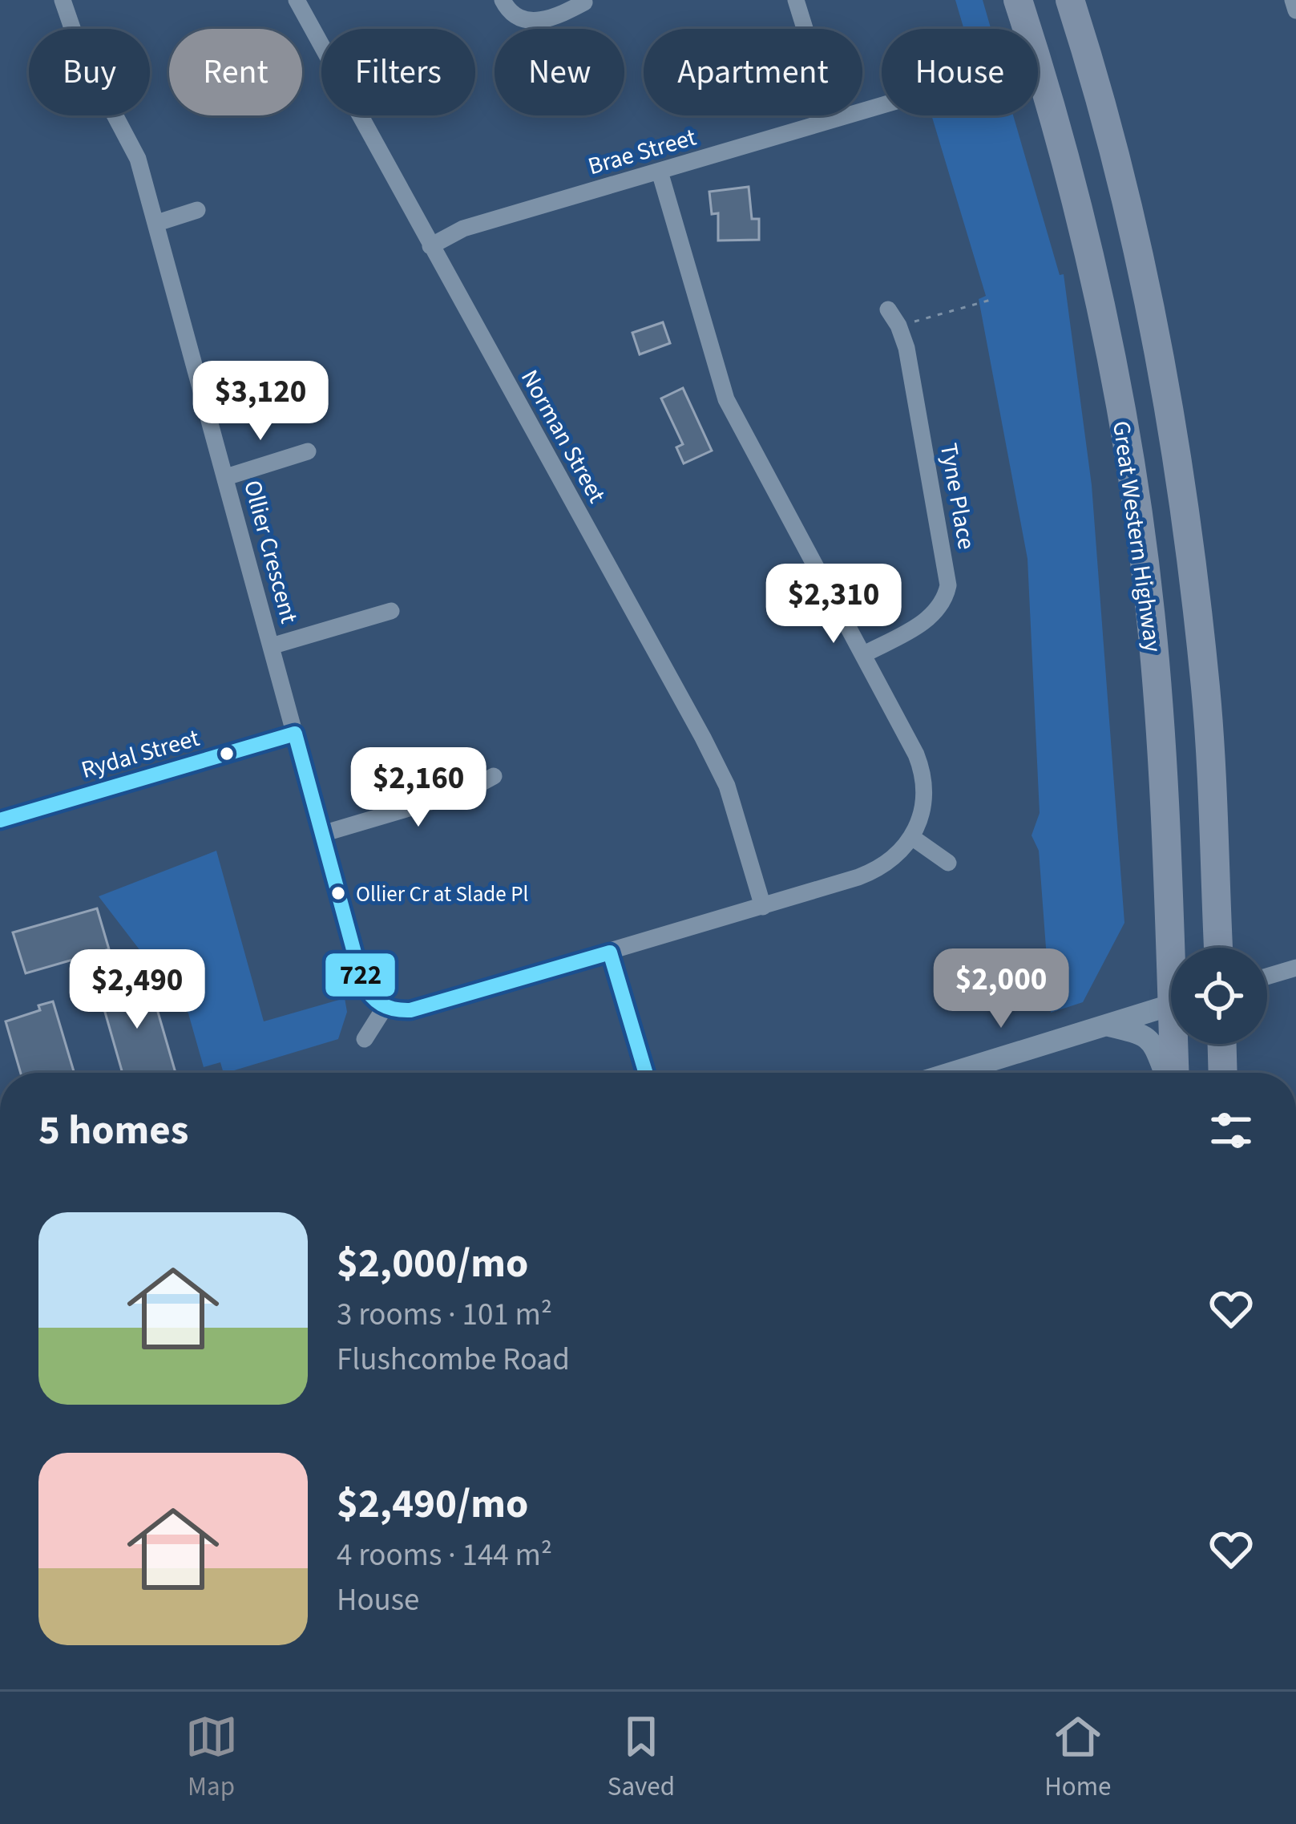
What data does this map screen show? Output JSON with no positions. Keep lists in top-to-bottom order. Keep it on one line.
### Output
{"streets":{"highway":["Great Western Highway"],"street":["Brae Street","Norman Street","Tyne Place","Ollier Crescent","Rydal Street"]},"crossings":[["Brae Street","Norman Street"],["Ollier Crescent","Rydal Street"]],"places":["Ollier Cr at Slade Pl"],"lines":["transit line 722"],"page":{"chip":["Buy","Rent","Filters","New","Apartment","House"],"price":["$3,120","$2,310","$2,160","$2,000","$2,490"],"heading":"5 homes","list":[{"name":"$2,000/mo","note":"3 rooms · 101 m² · Flushcombe Road"},{"name":"$2,490/mo","note":"4 rooms · 144 m² · House"}],"tabs":["Map","Saved","Home"]}}
